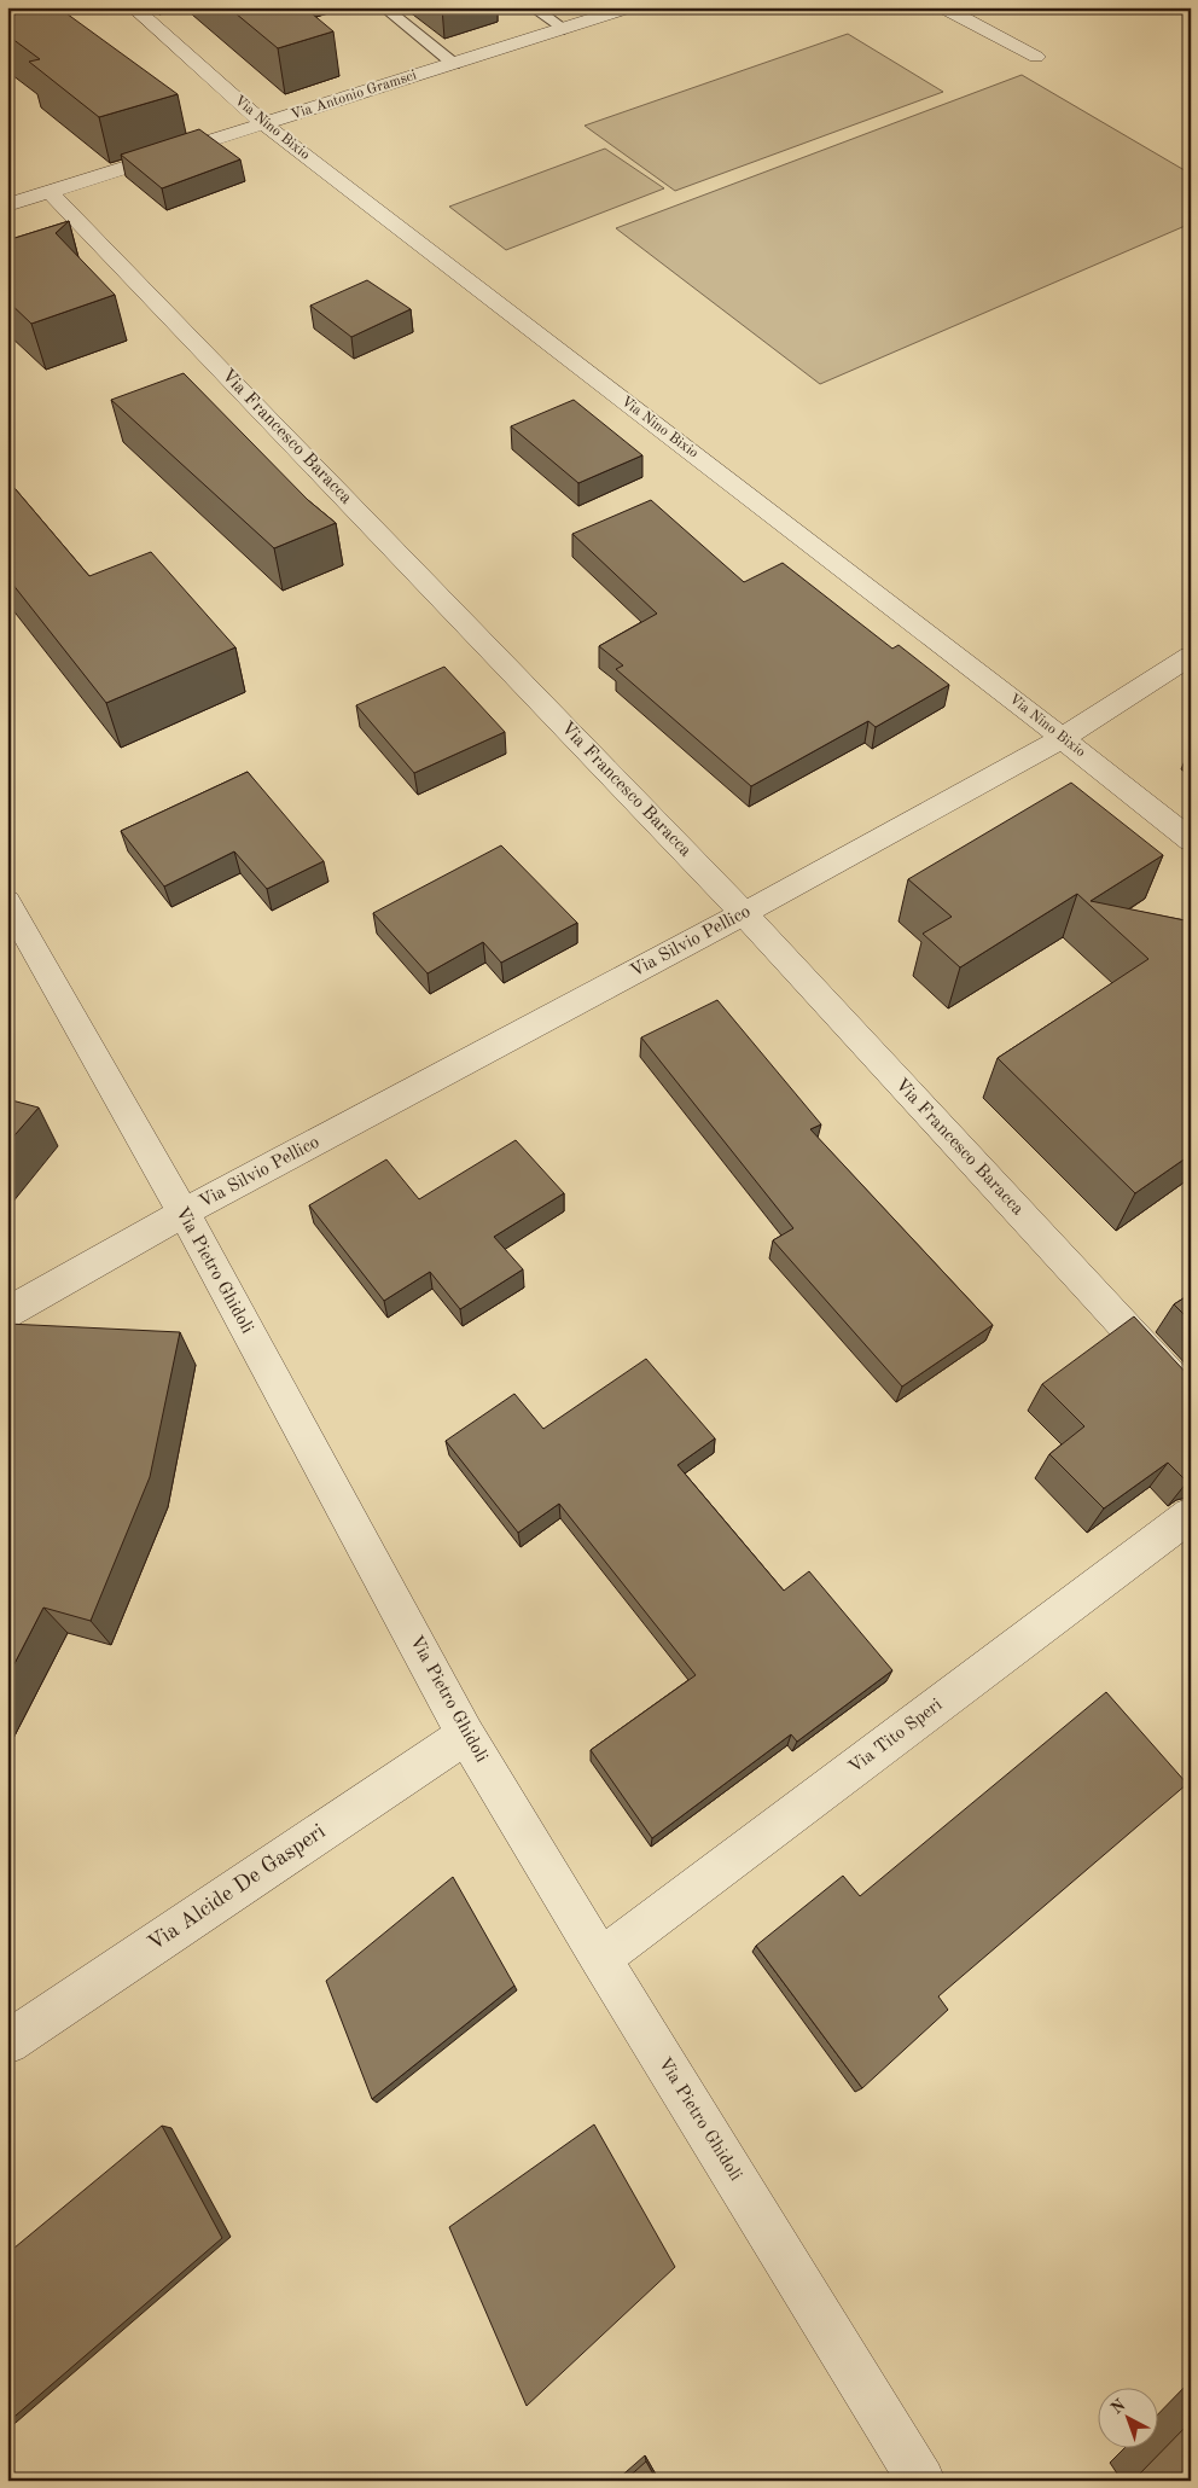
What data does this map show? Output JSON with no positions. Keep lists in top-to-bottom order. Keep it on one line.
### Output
{"streets":{"street":["Via Antonio Gramsci","Via Nino Bixio","Via Francesco Baracca","Via Silvio Pellico","Via Pietro Ghidoli","Via Tito Speri","Via Alcide De Gasperi"]},"crossings":[["Via Antonio Gramsci","Via Nino Bixio"],["Via Antonio Gramsci","Via Francesco Baracca"],["Via Nino Bixio","Via Silvio Pellico"],["Via Francesco Baracca","Via Silvio Pellico"],["Via Silvio Pellico","Via Pietro Ghidoli"],["Via Pietro Ghidoli","Via Tito Speri"],["Via Pietro Ghidoli","Via Alcide De Gasperi"]],"north":"top left"}
